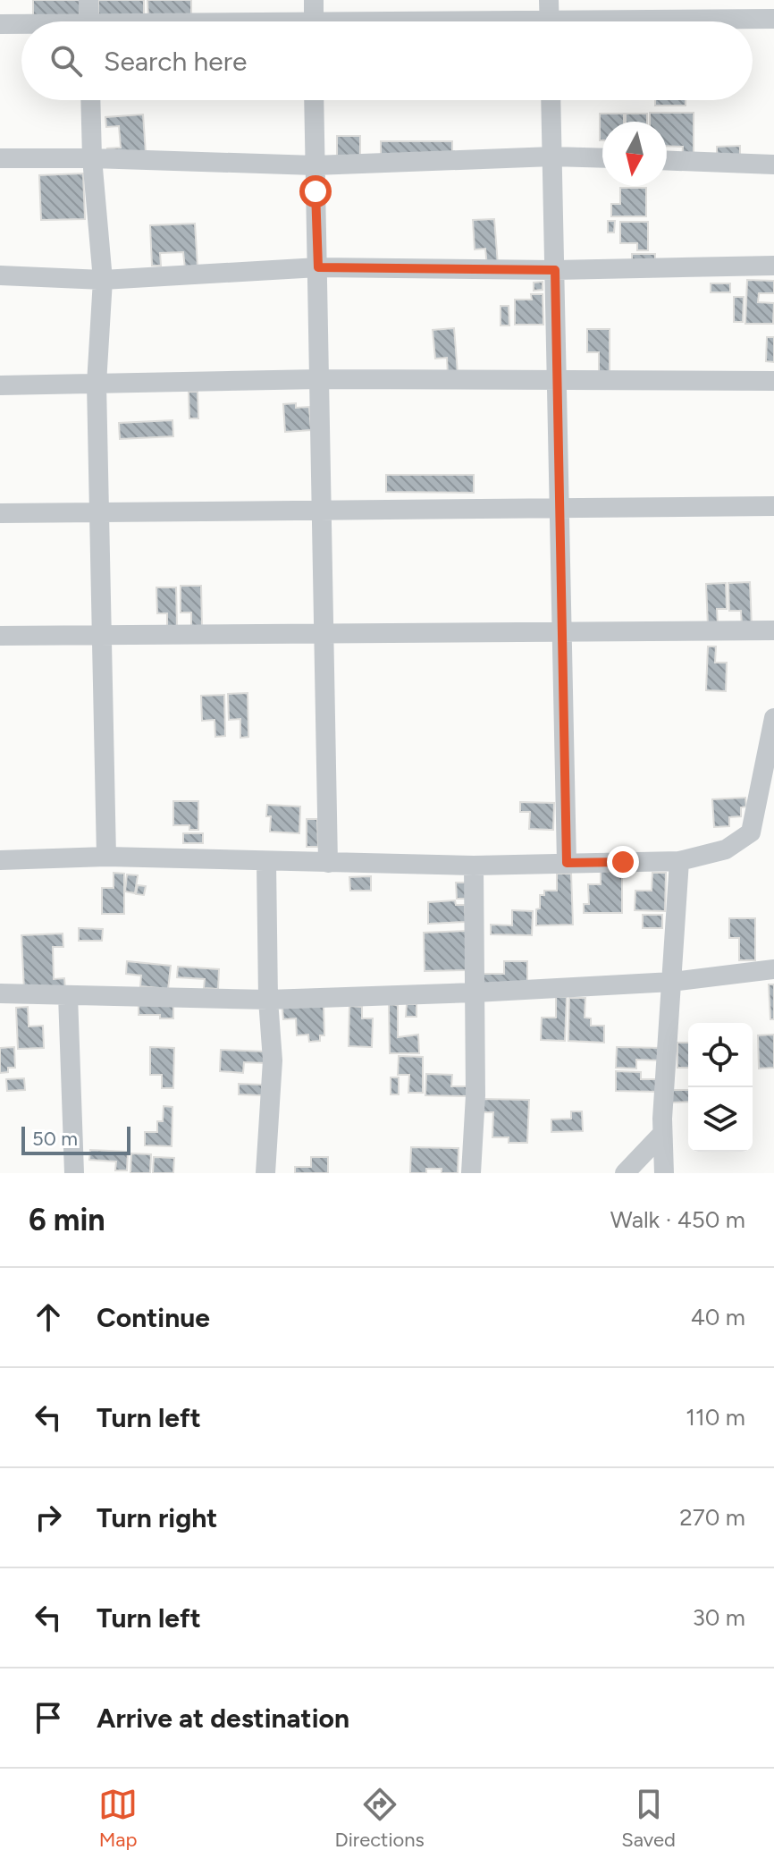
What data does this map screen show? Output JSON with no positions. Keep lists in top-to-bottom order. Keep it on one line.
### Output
{"scale_bar":"50 m","north":"bottom","page":{"search":"Search here","scale":"50 m","heading":["6 min","Walk · 450 m"],"list":[["Continue","40 m"],["Turn left","110 m"],["Turn right","270 m"],["Turn left","30 m"],"Arrive at destination"],"nav":["Map","Directions","Saved"]}}
